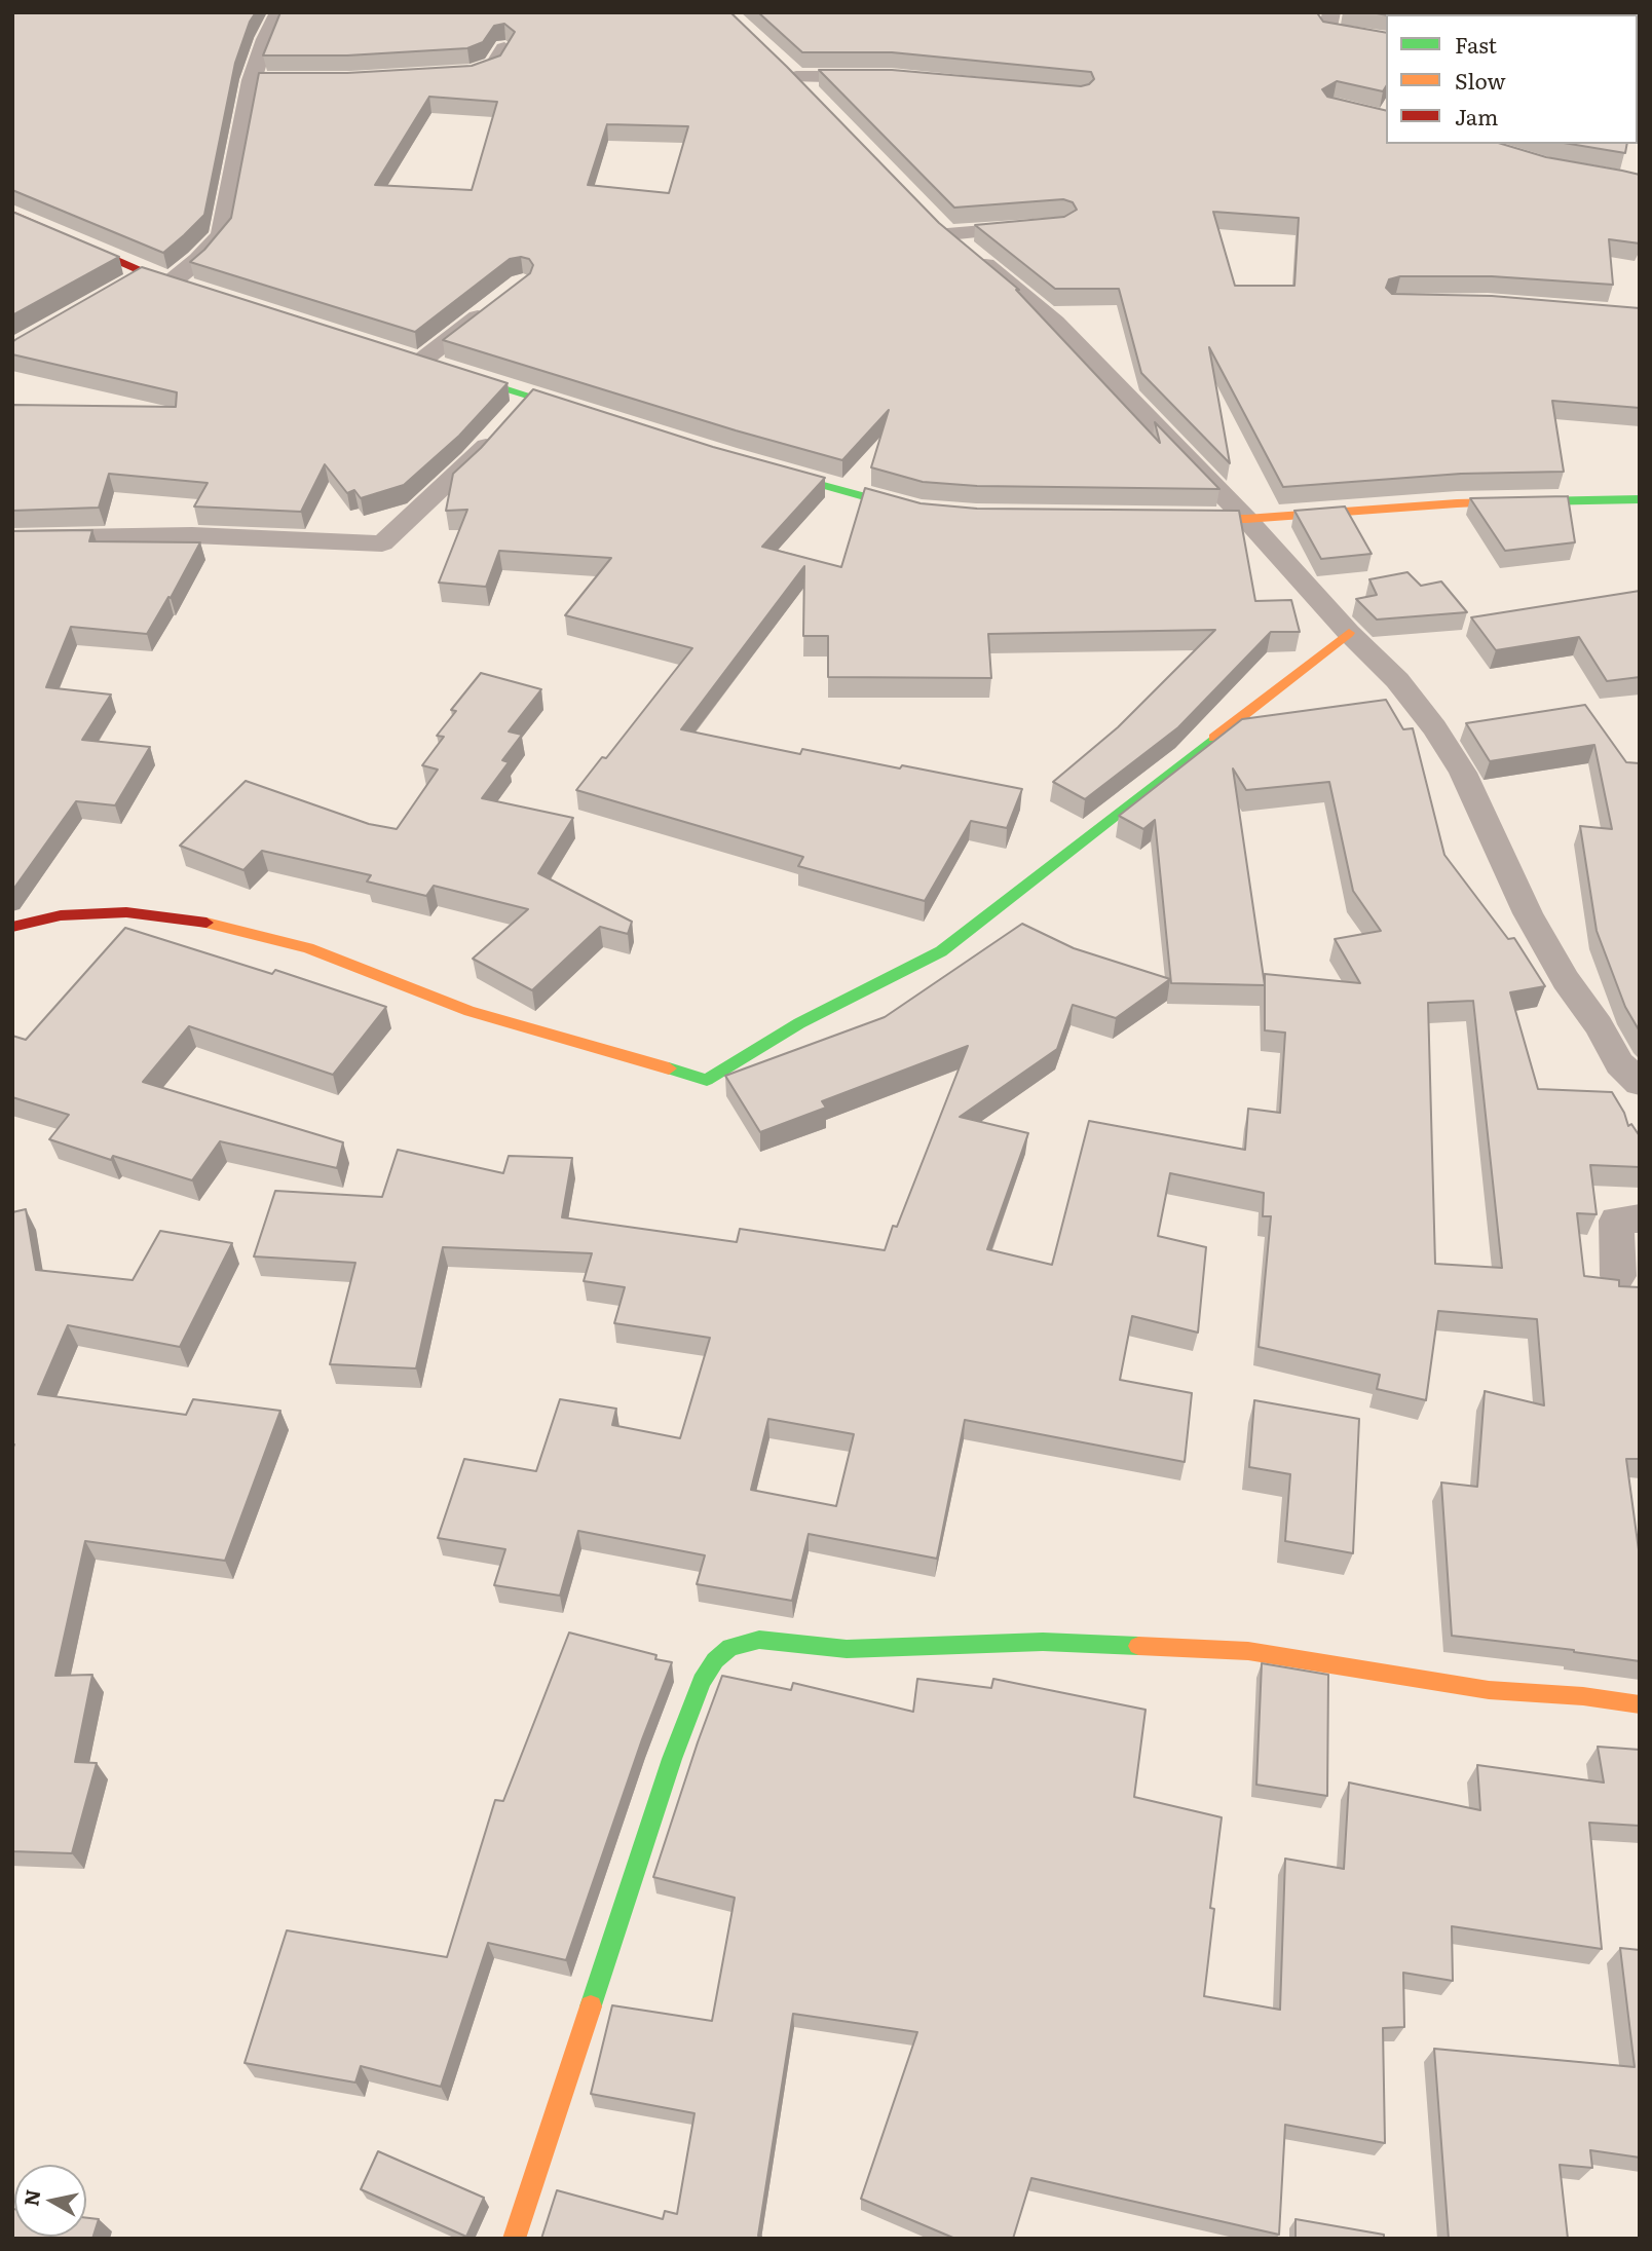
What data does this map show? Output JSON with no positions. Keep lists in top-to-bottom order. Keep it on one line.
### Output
{"legend":["Fast","Slow","Jam"],"north":"left"}
